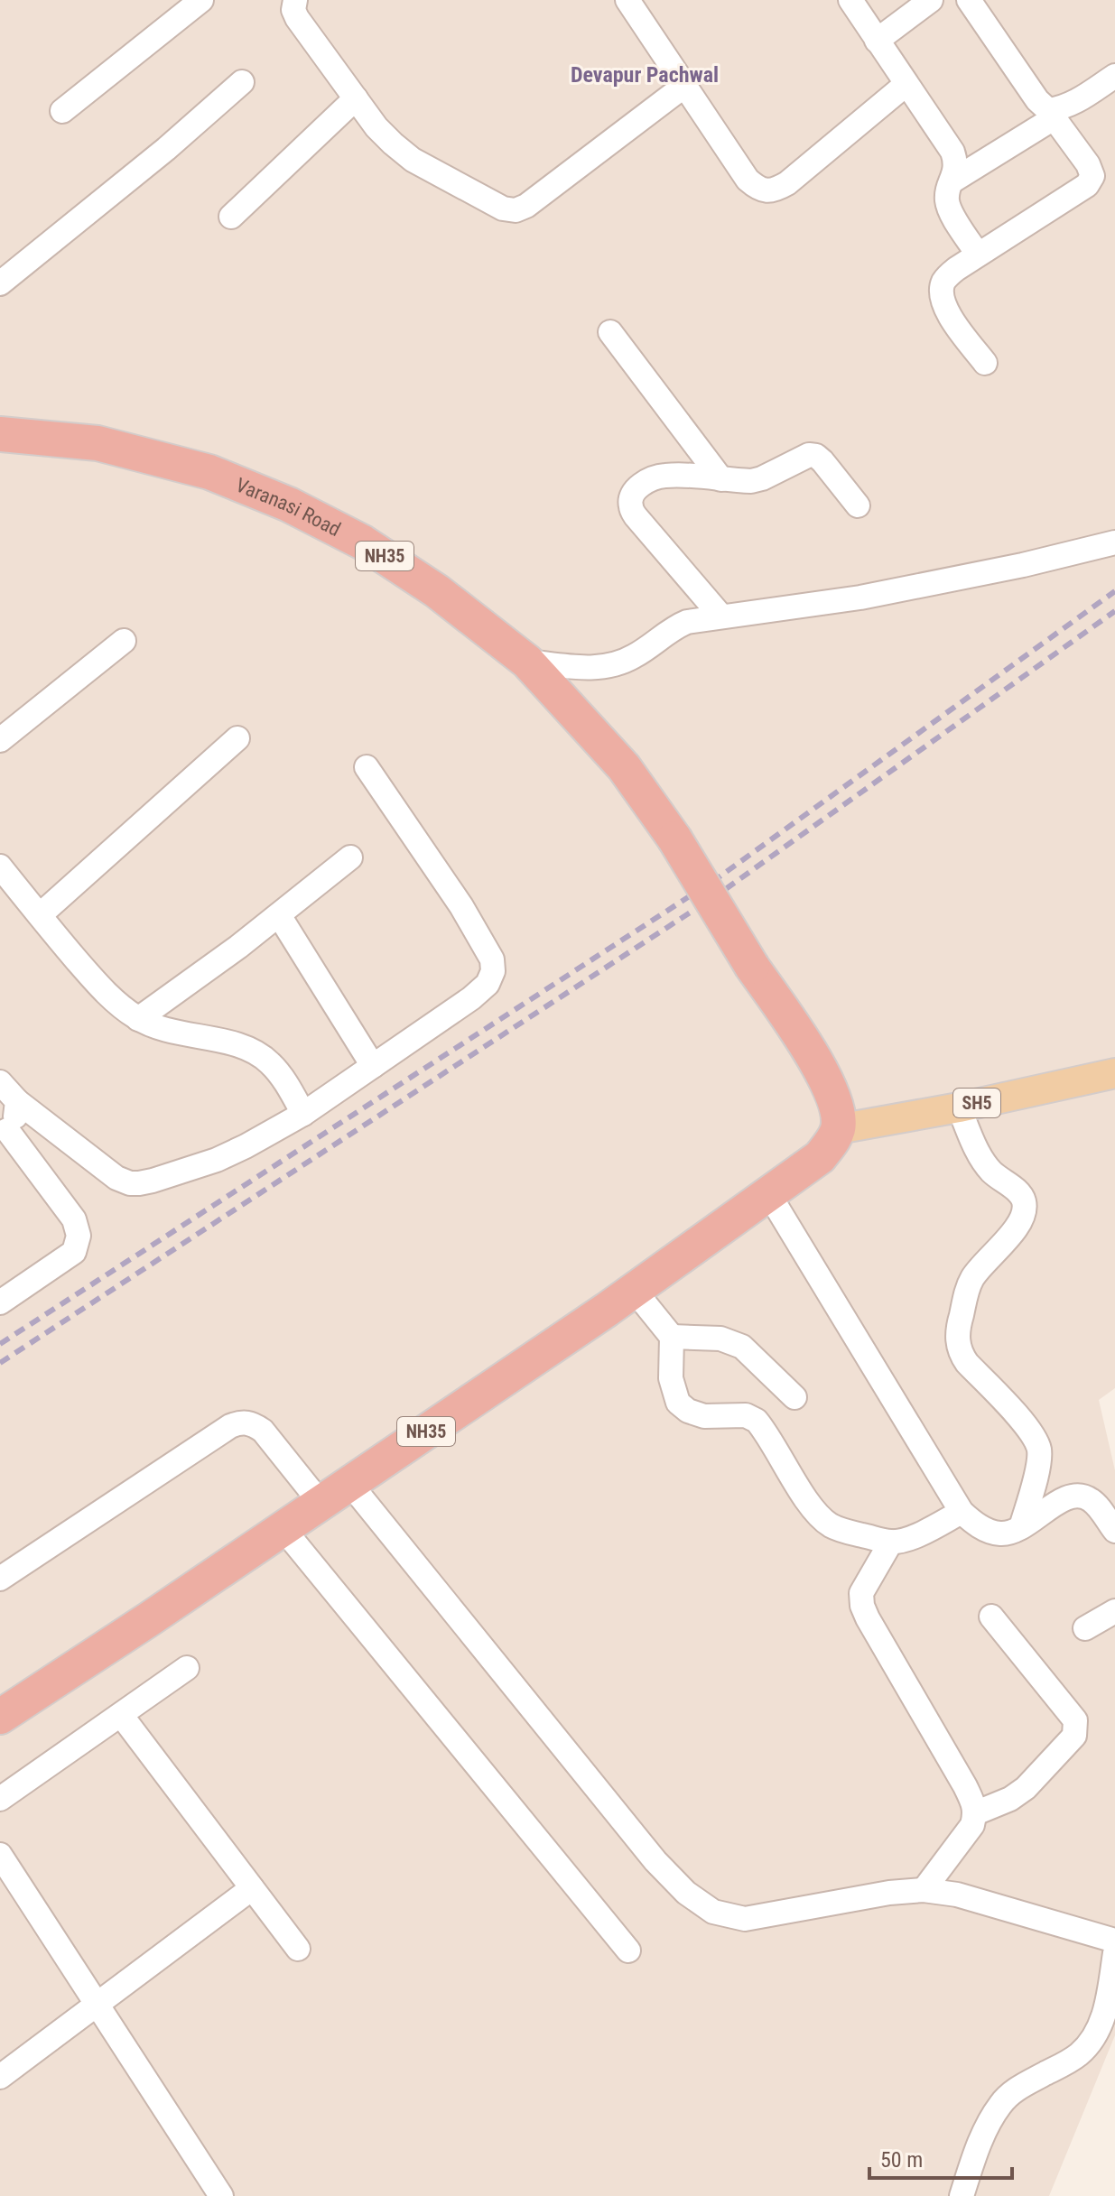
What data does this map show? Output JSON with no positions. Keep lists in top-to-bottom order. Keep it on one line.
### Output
{"streets":{"highway":["Varanasi Road","NH35"],"main road":["SH5"]},"crossings":[["Varanasi Road","NH35"],["Varanasi Road","SH5"],["NH35","SH5"]],"districts":["Devapur Pachwal"],"scale_bar":"50 m"}
